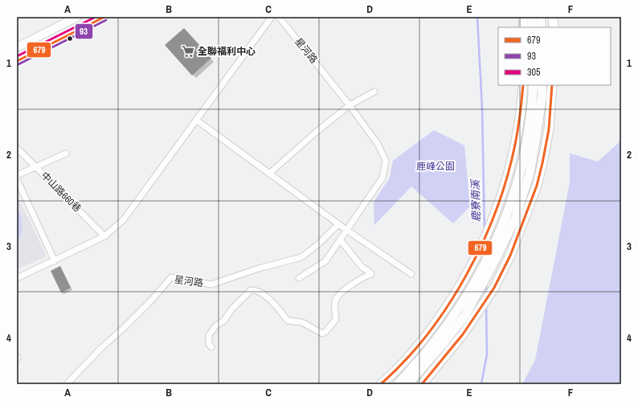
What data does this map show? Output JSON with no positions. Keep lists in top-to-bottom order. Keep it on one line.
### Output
{"streets":{"street":["星河路","中山路660巷"]},"water":["鹿寮南溪"],"parks":["鹿峰公園"],"places":{"supermarket":["全聯福利中心"]},"lines":["transit line 679","transit line 305","transit line 93"],"legend":["679","93","305"],"grid":{"columns":["A","B","C","D","E","F"],"rows":["1","2","3","4"]}}
